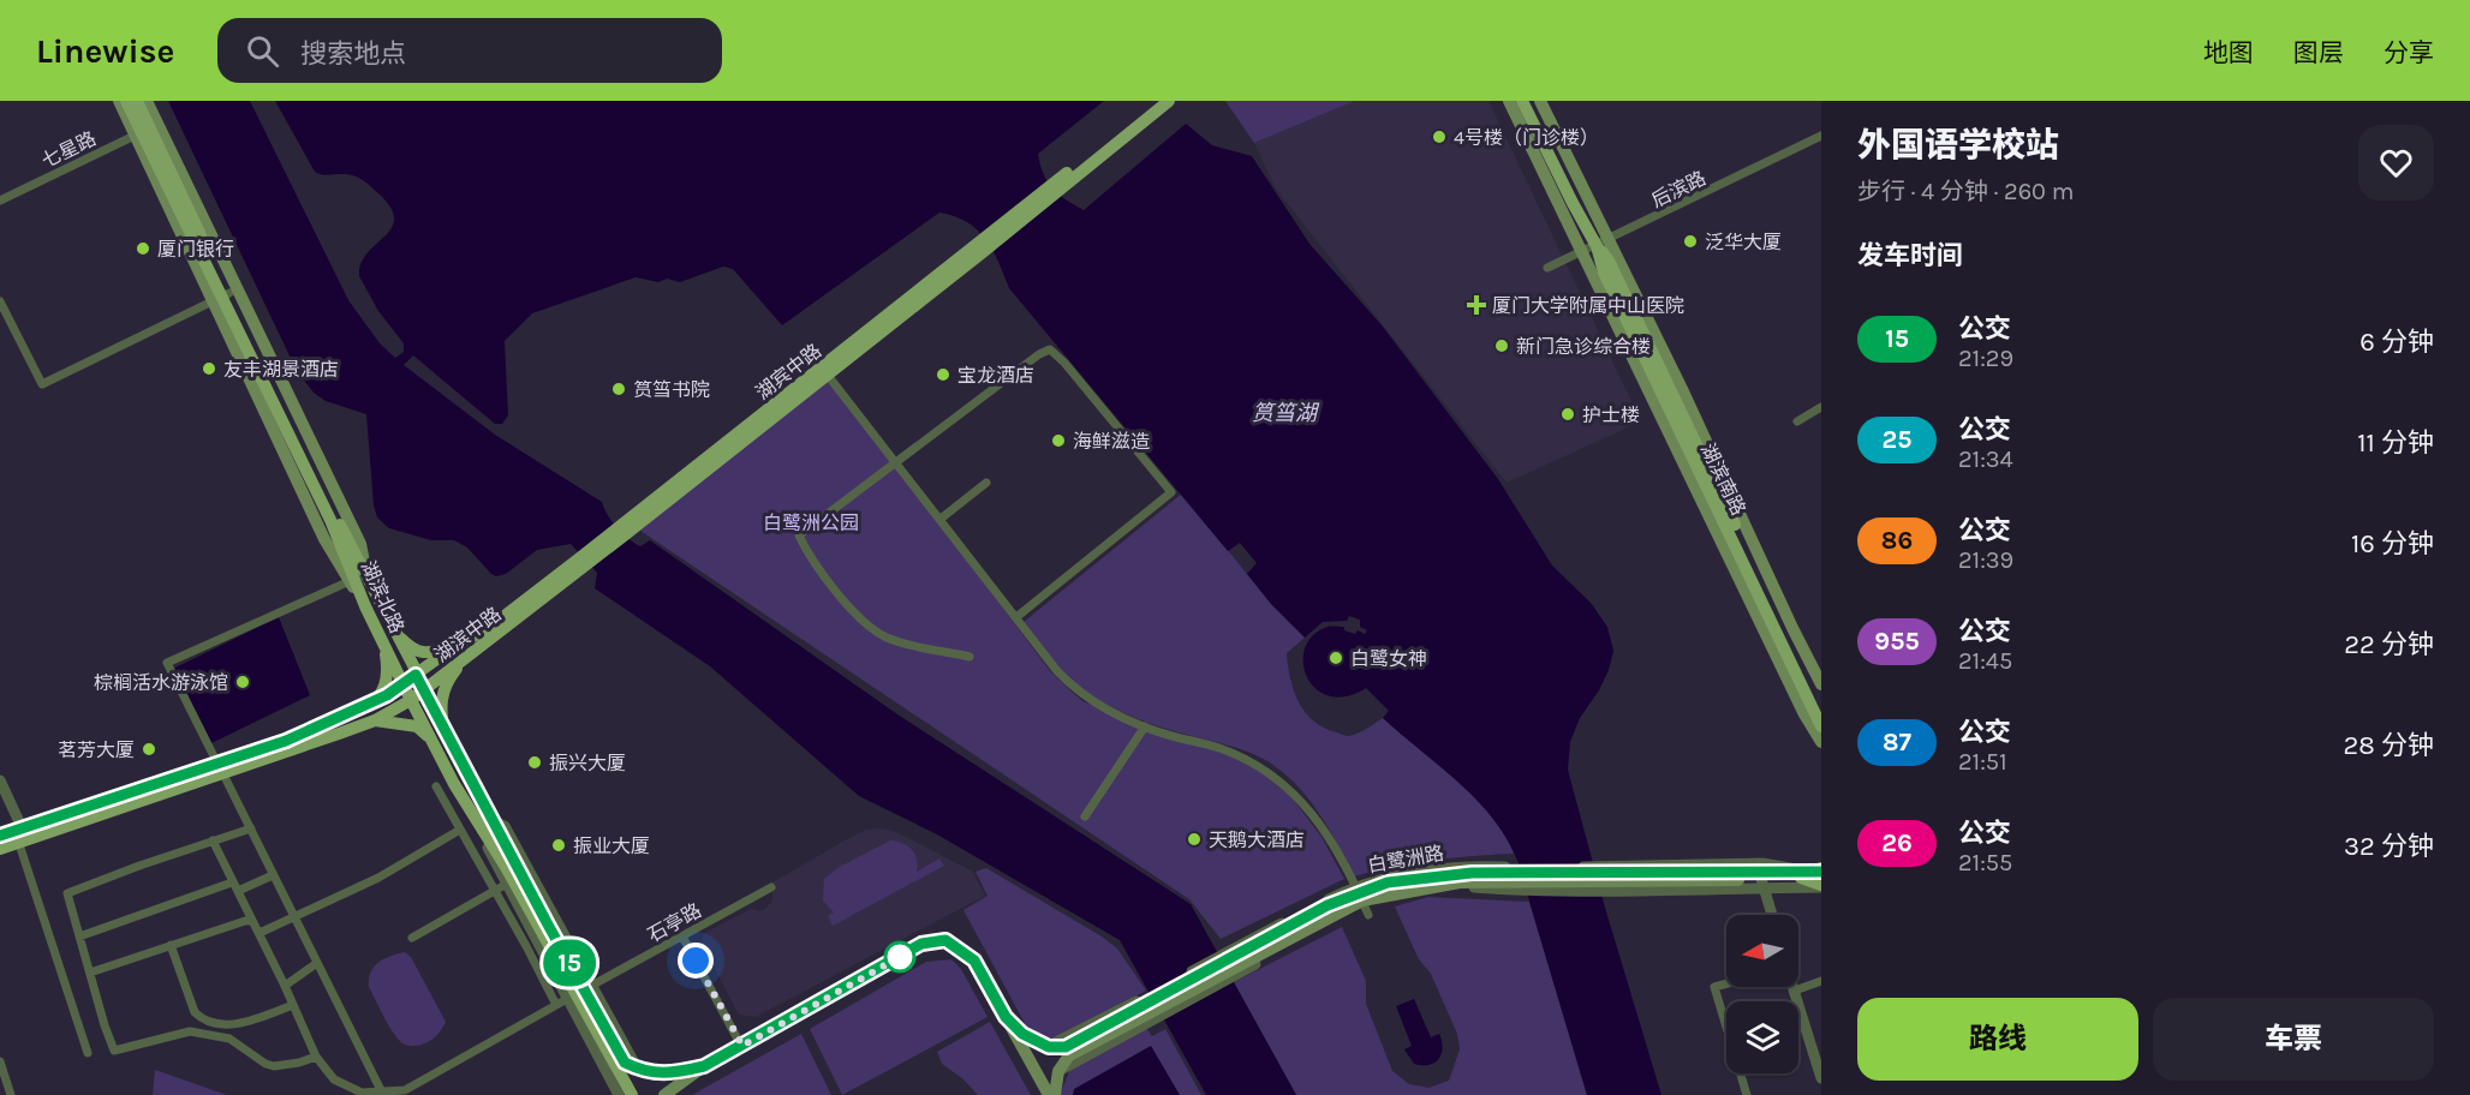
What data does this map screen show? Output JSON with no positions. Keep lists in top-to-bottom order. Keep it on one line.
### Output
{"streets":{"main road":["湖宾中路","湖滨南路","湖滨北路","湖滨中路","白鹭洲路"],"street":["七星路","后滨路","石亭路"]},"crossings":[["七星路","湖滨北路"],["后滨路","湖滨南路"],["湖宾中路","湖滨中路"],["湖滨北路","湖滨中路"],["湖滨北路","白鹭洲路"]],"water":["筼筜湖"],"parks":["白鹭洲公园"],"places":{"other":["4号楼（门诊楼）","泛华大厦","厦门银行","新门急诊综合楼","友丰湖景酒店","宝龙酒店","筼筜书院","护士楼","海鲜滋造","白鹭女神","棕榈活水游泳馆","茗芳大厦","振兴大厦","天鹅大酒店","振业大厦"],"health":["厦门大学附属中山医院"]},"lines":["bus line 15"],"north":"left","page":{"header":"Linewise","search":"搜索地点","nav":["地图","图层","分享"],"on_map":"15","heading":[["外国语学校站","步行 · 4 分钟 · 260 m"],"发车时间"],"list":[{"mark":"15","name":"公交","note":"21:29","value":"6 分钟"},{"mark":"25","name":"公交","note":"21:34","value":"11 分钟"},{"mark":"86","name":"公交","note":"21:39","value":"16 分钟"},{"mark":"955","name":"公交","note":"21:45","value":"22 分钟"},{"mark":"87","name":"公交","note":"21:51","value":"28 分钟"},{"mark":"26","name":"公交","note":"21:55","value":"32 分钟"}],"buttons":["路线","车票"]}}
